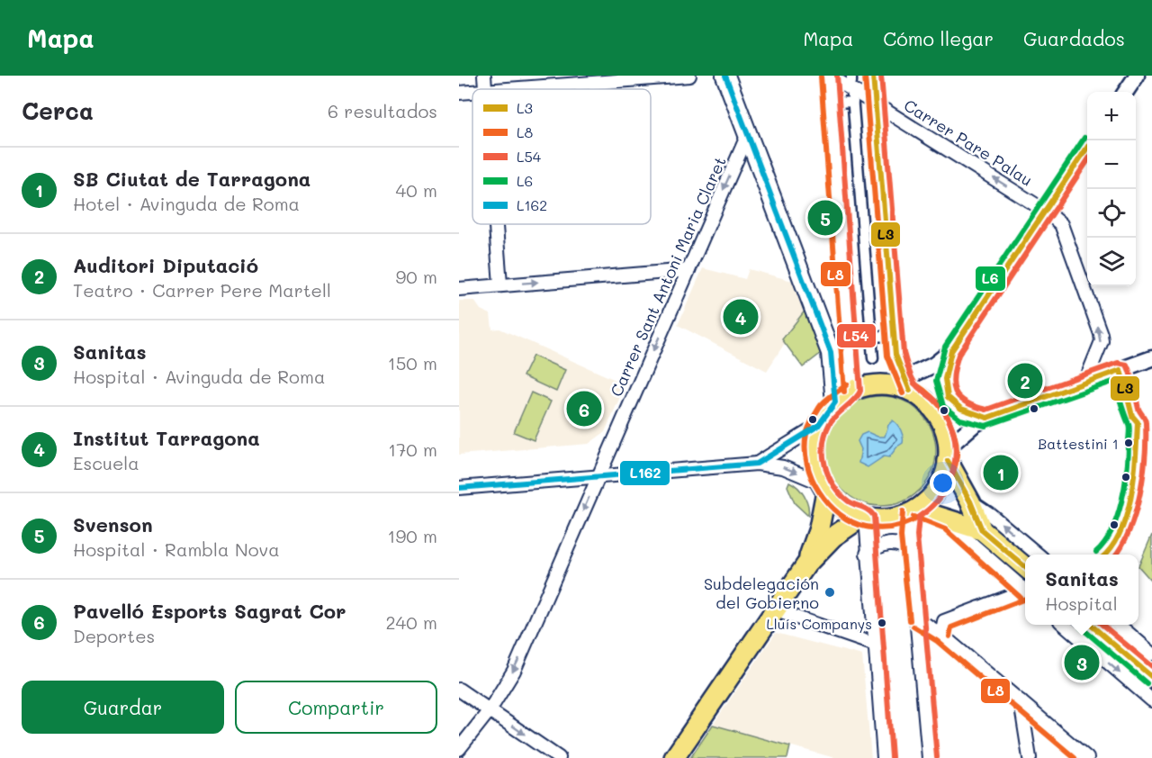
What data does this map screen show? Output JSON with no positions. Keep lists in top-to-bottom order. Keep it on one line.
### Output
{"streets":{"street":["Carrer Pare Palau","Carrer Sant Antoni Maria Claret"]},"one_way":["Carrer Pare Palau","Carrer Sant Antoni Maria Claret"],"places":["Battestini 1","Subdelegación del Gobierno","Lluís Companys"],"lines":["transit line L3","transit line L54","transit line L162","transit line L8","transit line L6"],"legend":["L3","L8","L54","L6","L162"],"page":{"header":"Mapa","nav":["Mapa","Cómo llegar","Guardados"],"heading":["Cerca","6 resultados"],"map_buttons":["+","−"],"list":[{"mark":"1","name":"SB Ciutat de Tarragona","note":"Hotel · Avinguda de Roma","value":"40 m"},{"mark":"2","name":"Auditori Diputació","note":"Teatro · Carrer Pere Martell","value":"90 m"},{"mark":"3","name":"Sanitas","note":"Hospital · Avinguda de Roma","value":"150 m"},{"mark":"4","name":"Institut Tarragona","note":"Escuela","value":"170 m"},{"mark":"5","name":"Svenson","note":"Hospital · Rambla Nova","value":"190 m"},{"mark":"6","name":"Pavelló Esports Sagrat Cor","note":"Deportes","value":"240 m"}],"pins":["5","4","2","6","1","3"],"popup":["Sanitas","Hospital"],"buttons":["Guardar","Compartir"]}}
